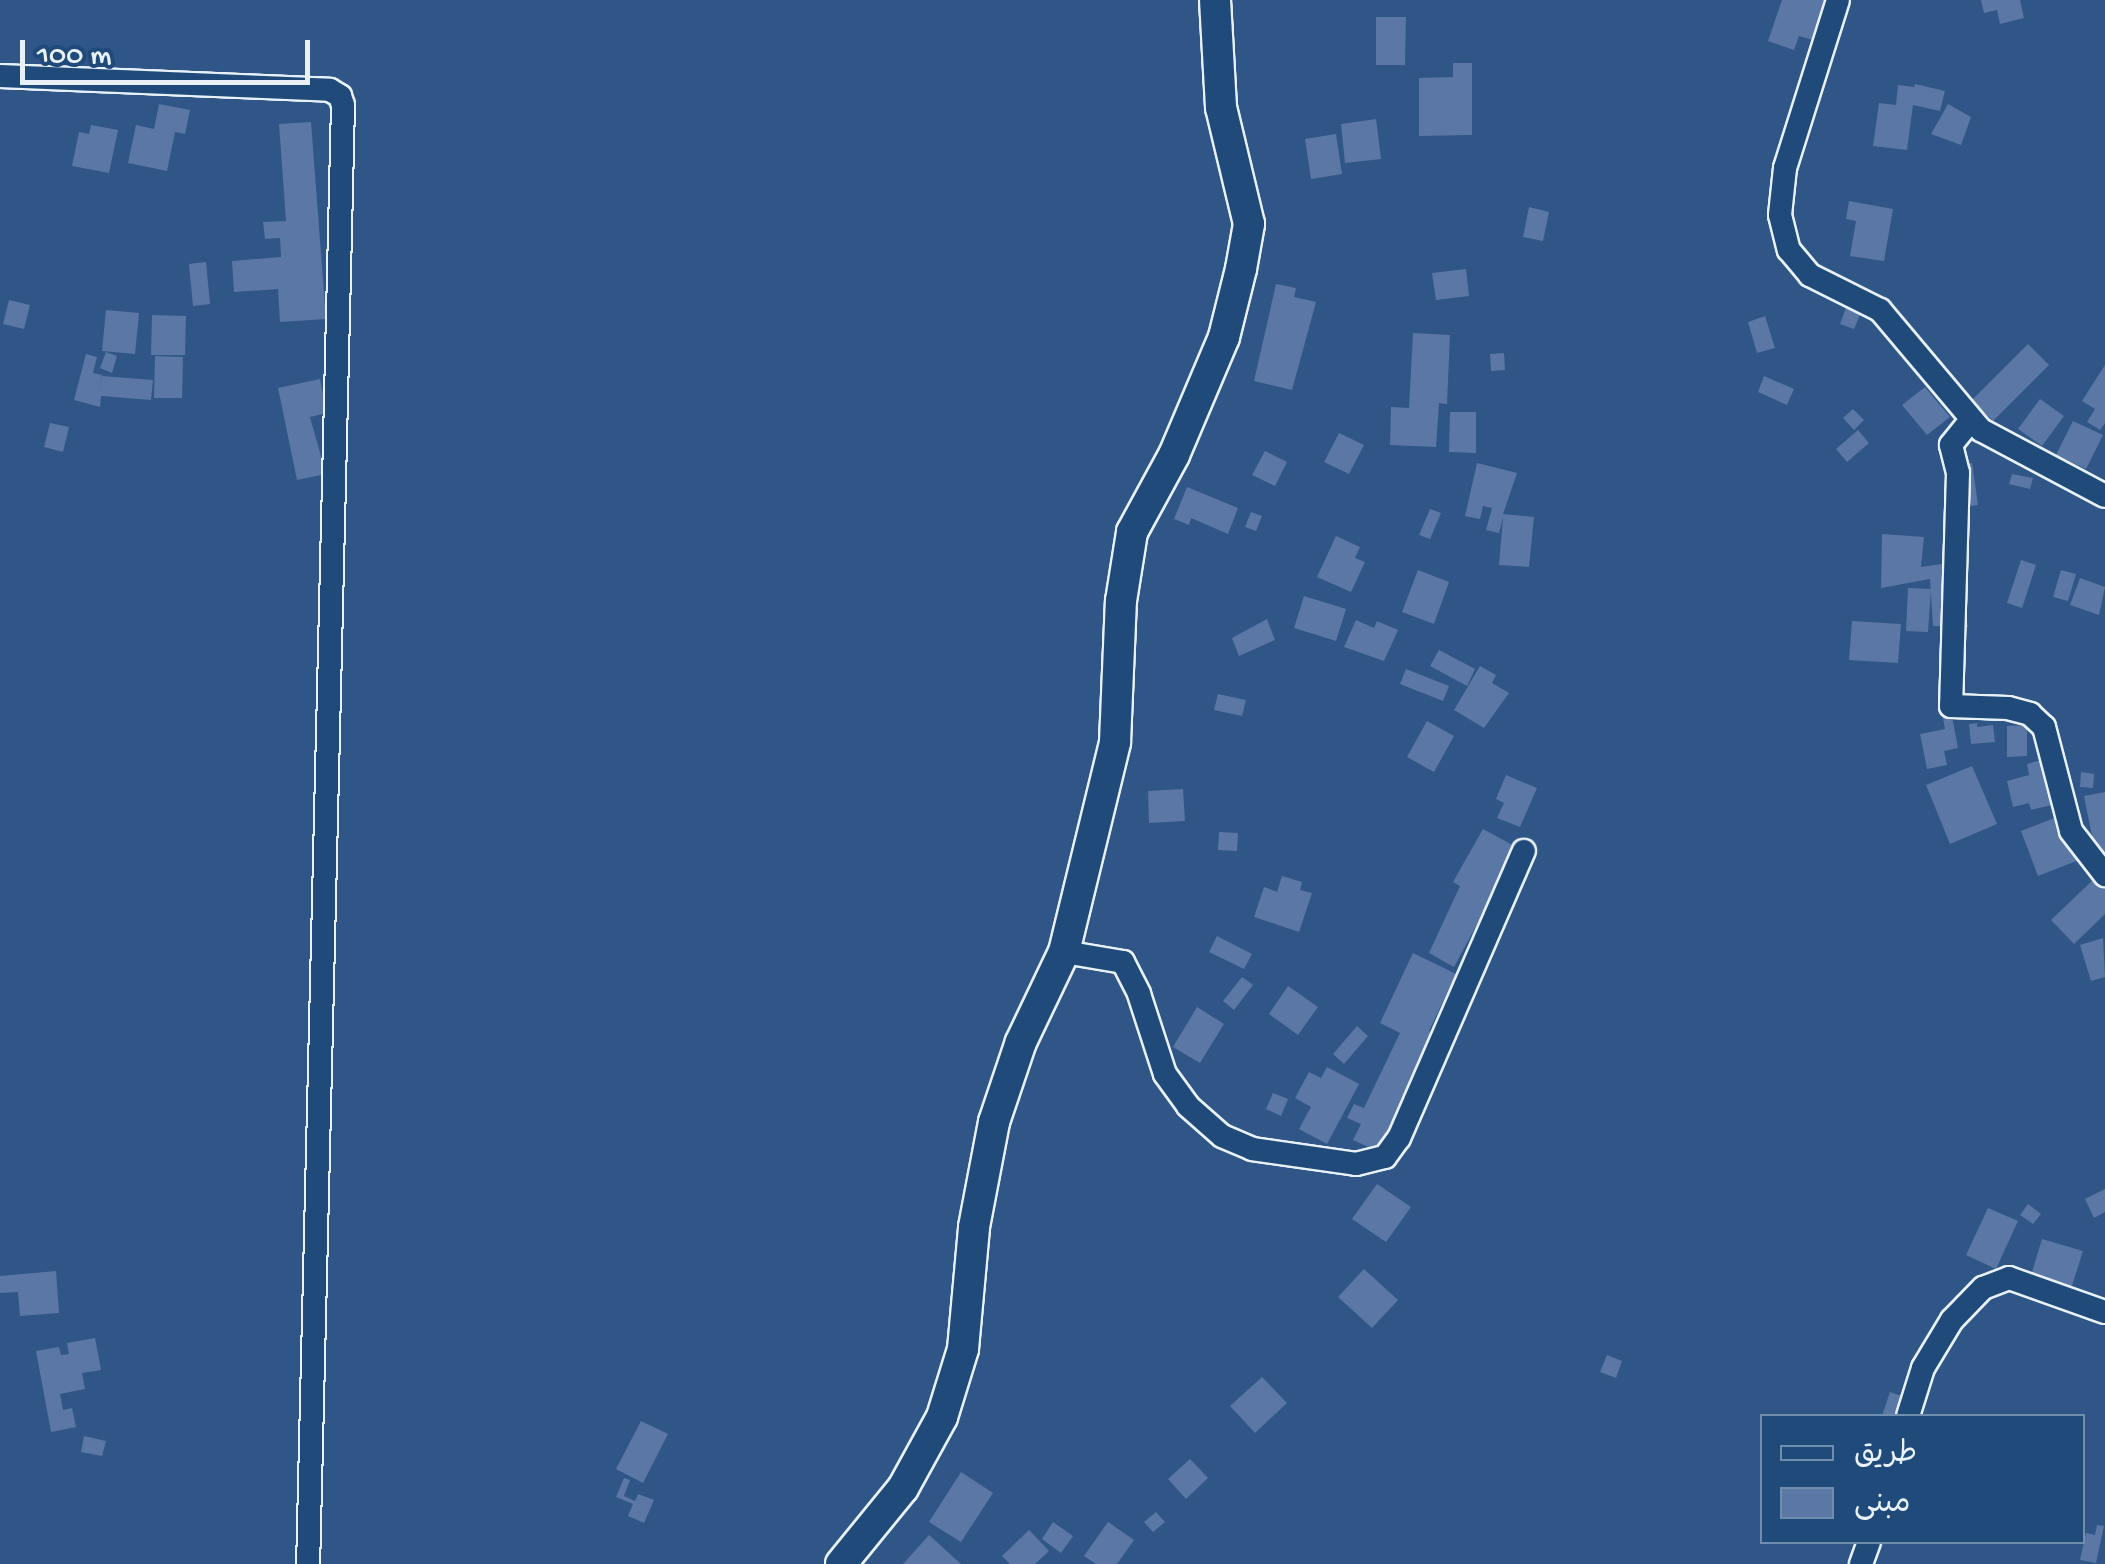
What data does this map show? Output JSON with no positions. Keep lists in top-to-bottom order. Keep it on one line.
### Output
{"legend":["طريق","مبنى"],"scale_bar":"100 m"}
